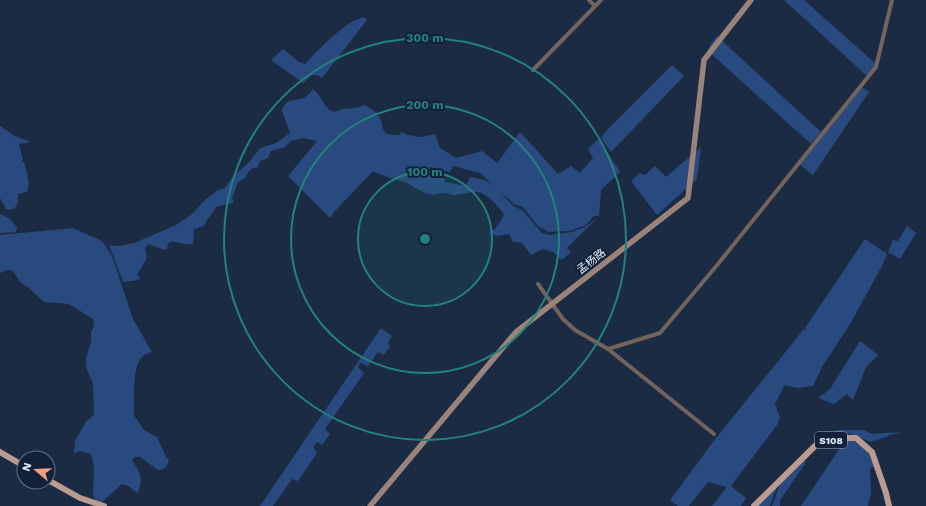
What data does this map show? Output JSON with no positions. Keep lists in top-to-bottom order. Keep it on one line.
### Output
{"streets":{"main road":["孟杨路","S108"]},"north":"left","rings":["300 m","200 m","100 m"]}
